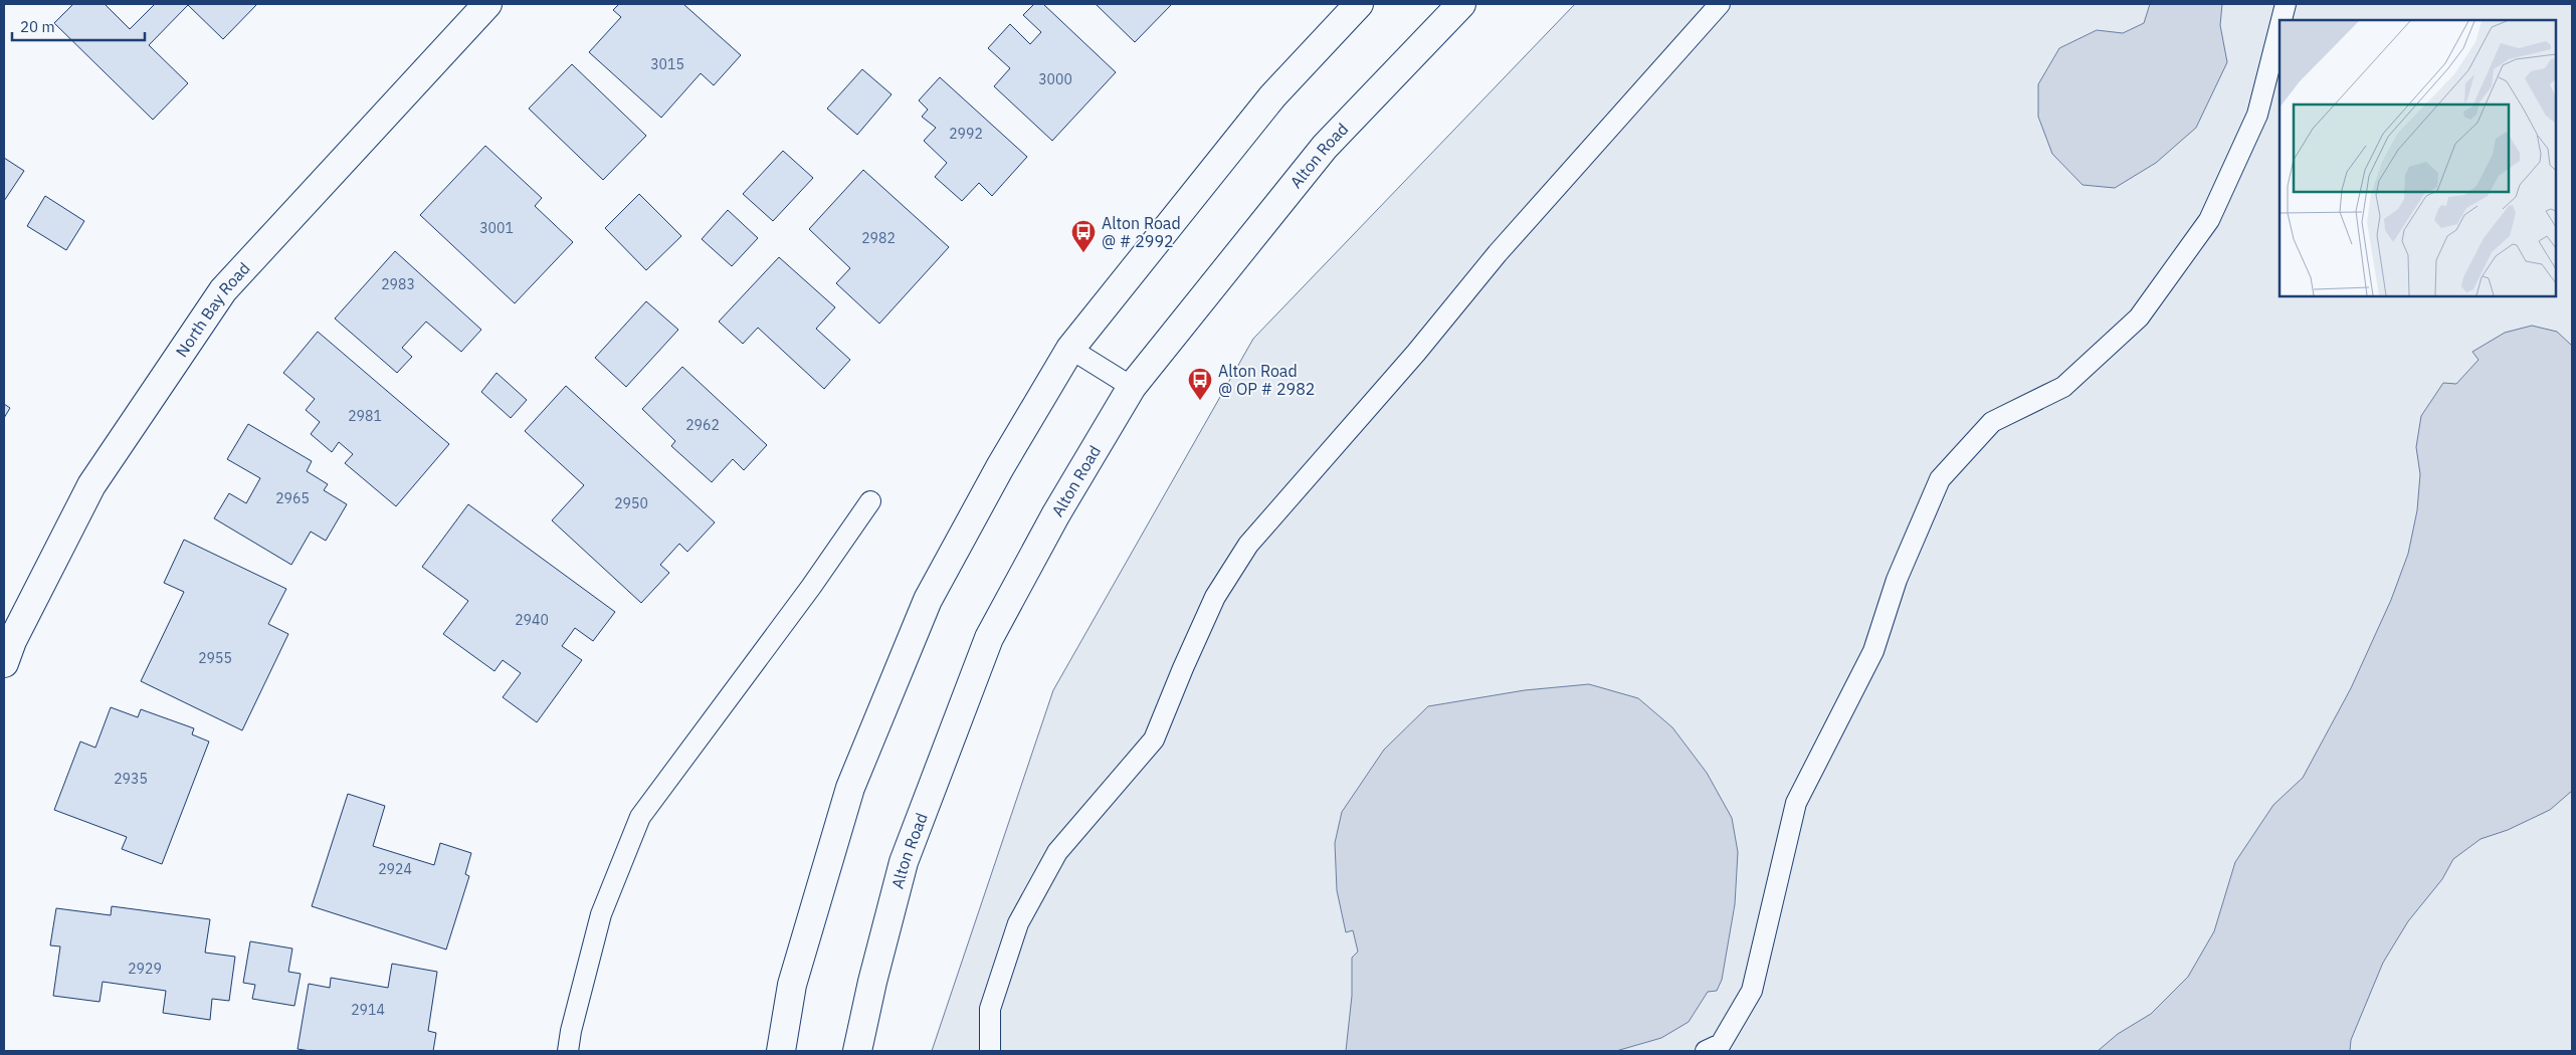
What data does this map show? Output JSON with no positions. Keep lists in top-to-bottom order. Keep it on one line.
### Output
{"streets":{"main road":["Alton Road","North Bay Road"]},"places":{"bus stop":["Alton Road @ # 2992","Alton Road @ OP # 2982"]},"house_numbers":["3015","3000","2992","3001","2982","2983","2981","2962","2965","2950","2940","2955","2935","2924","2929","2914"],"scale_bar":"20 m"}
